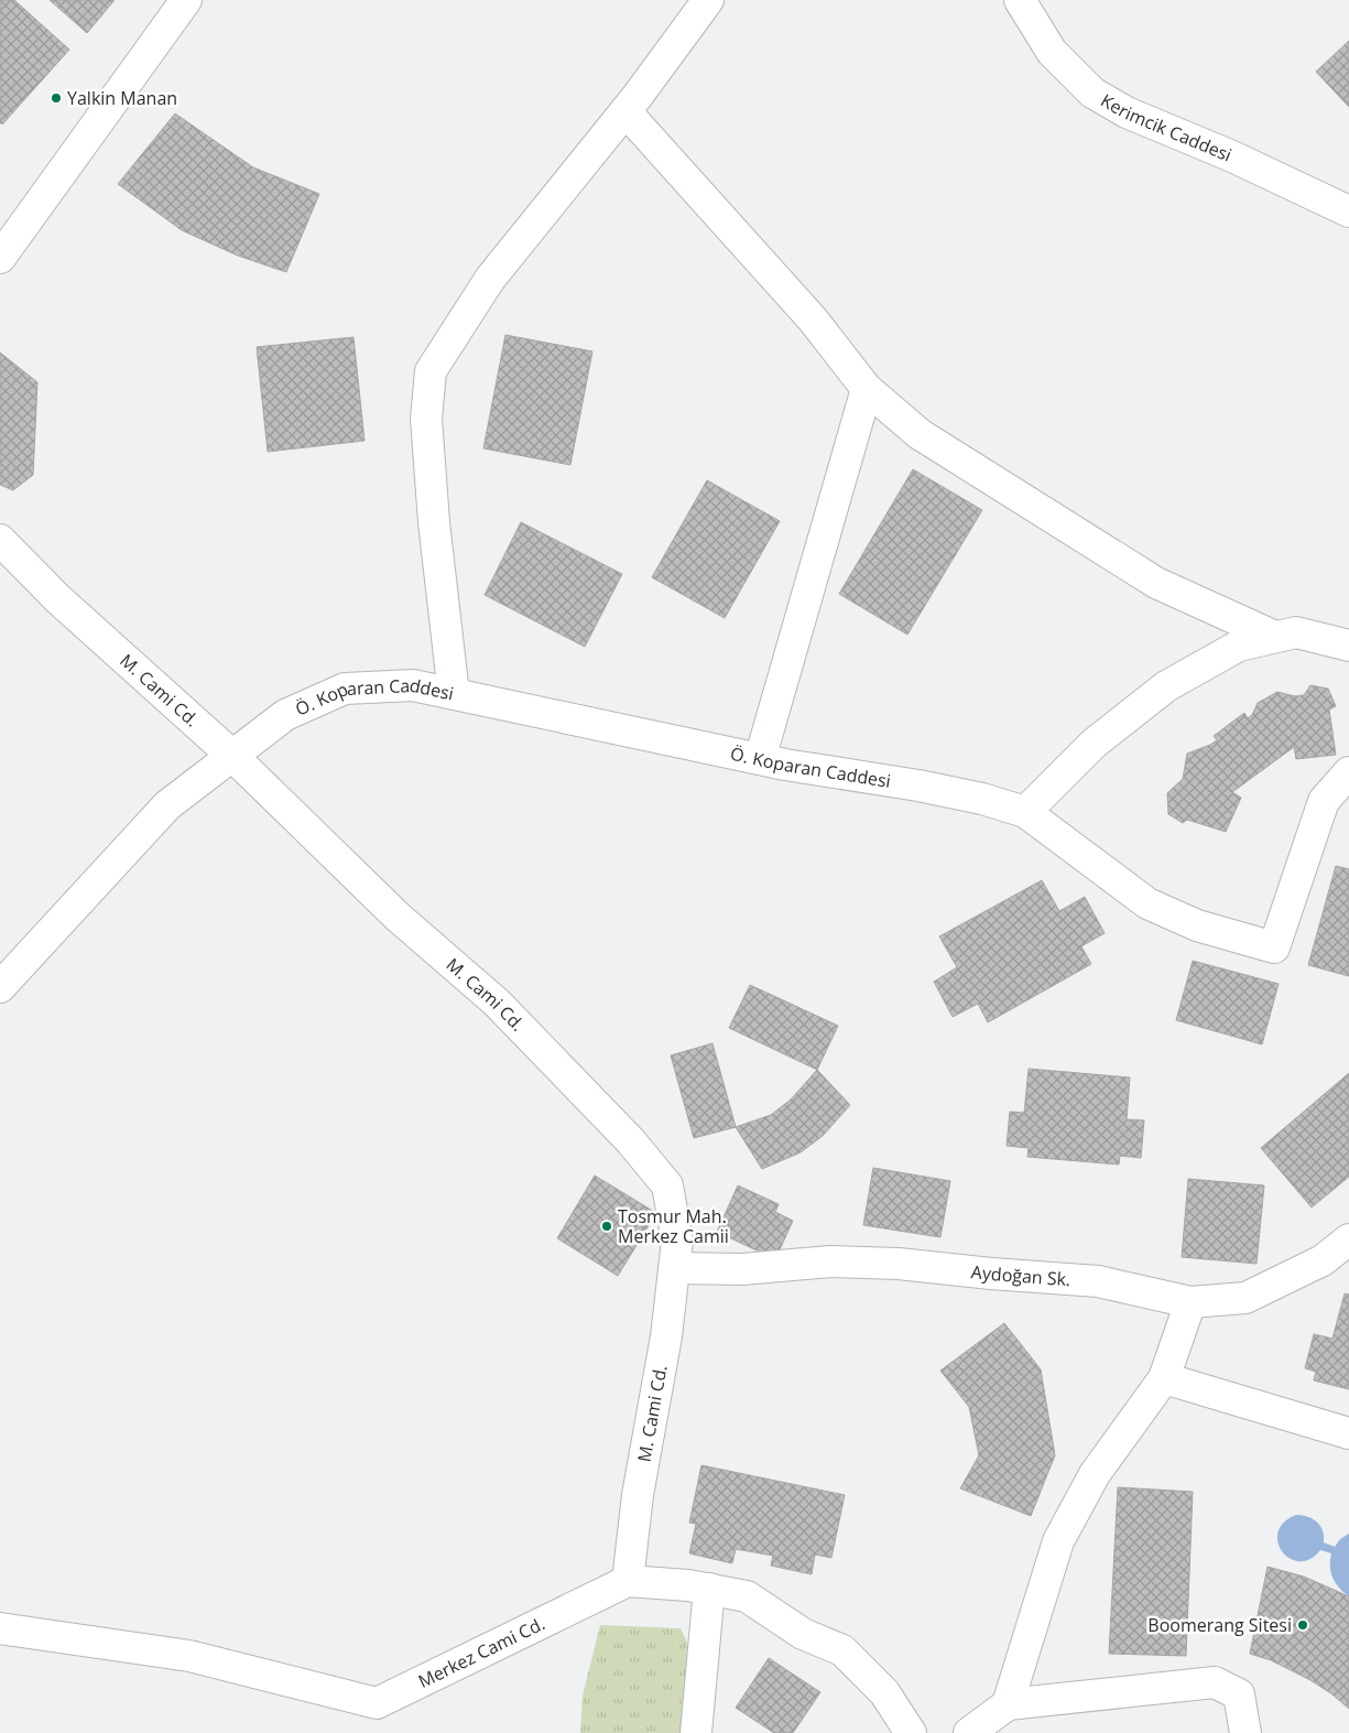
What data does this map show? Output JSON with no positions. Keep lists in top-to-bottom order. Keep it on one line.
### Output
{"streets":{"street":["Kerimcik Caddesi","M. Cami Cd.","Ö. Koparan Caddesi","Aydoğan Sk.","Merkez Cami Cd."]},"crossings":[["M. Cami Cd.","Ö. Koparan Caddesi"],["M. Cami Cd.","Aydoğan Sk."],["M. Cami Cd.","Merkez Cami Cd."]],"places":["Yalkin Manan","Tosmur Mah. Merkez Camii","Boomerang Sitesi"]}
